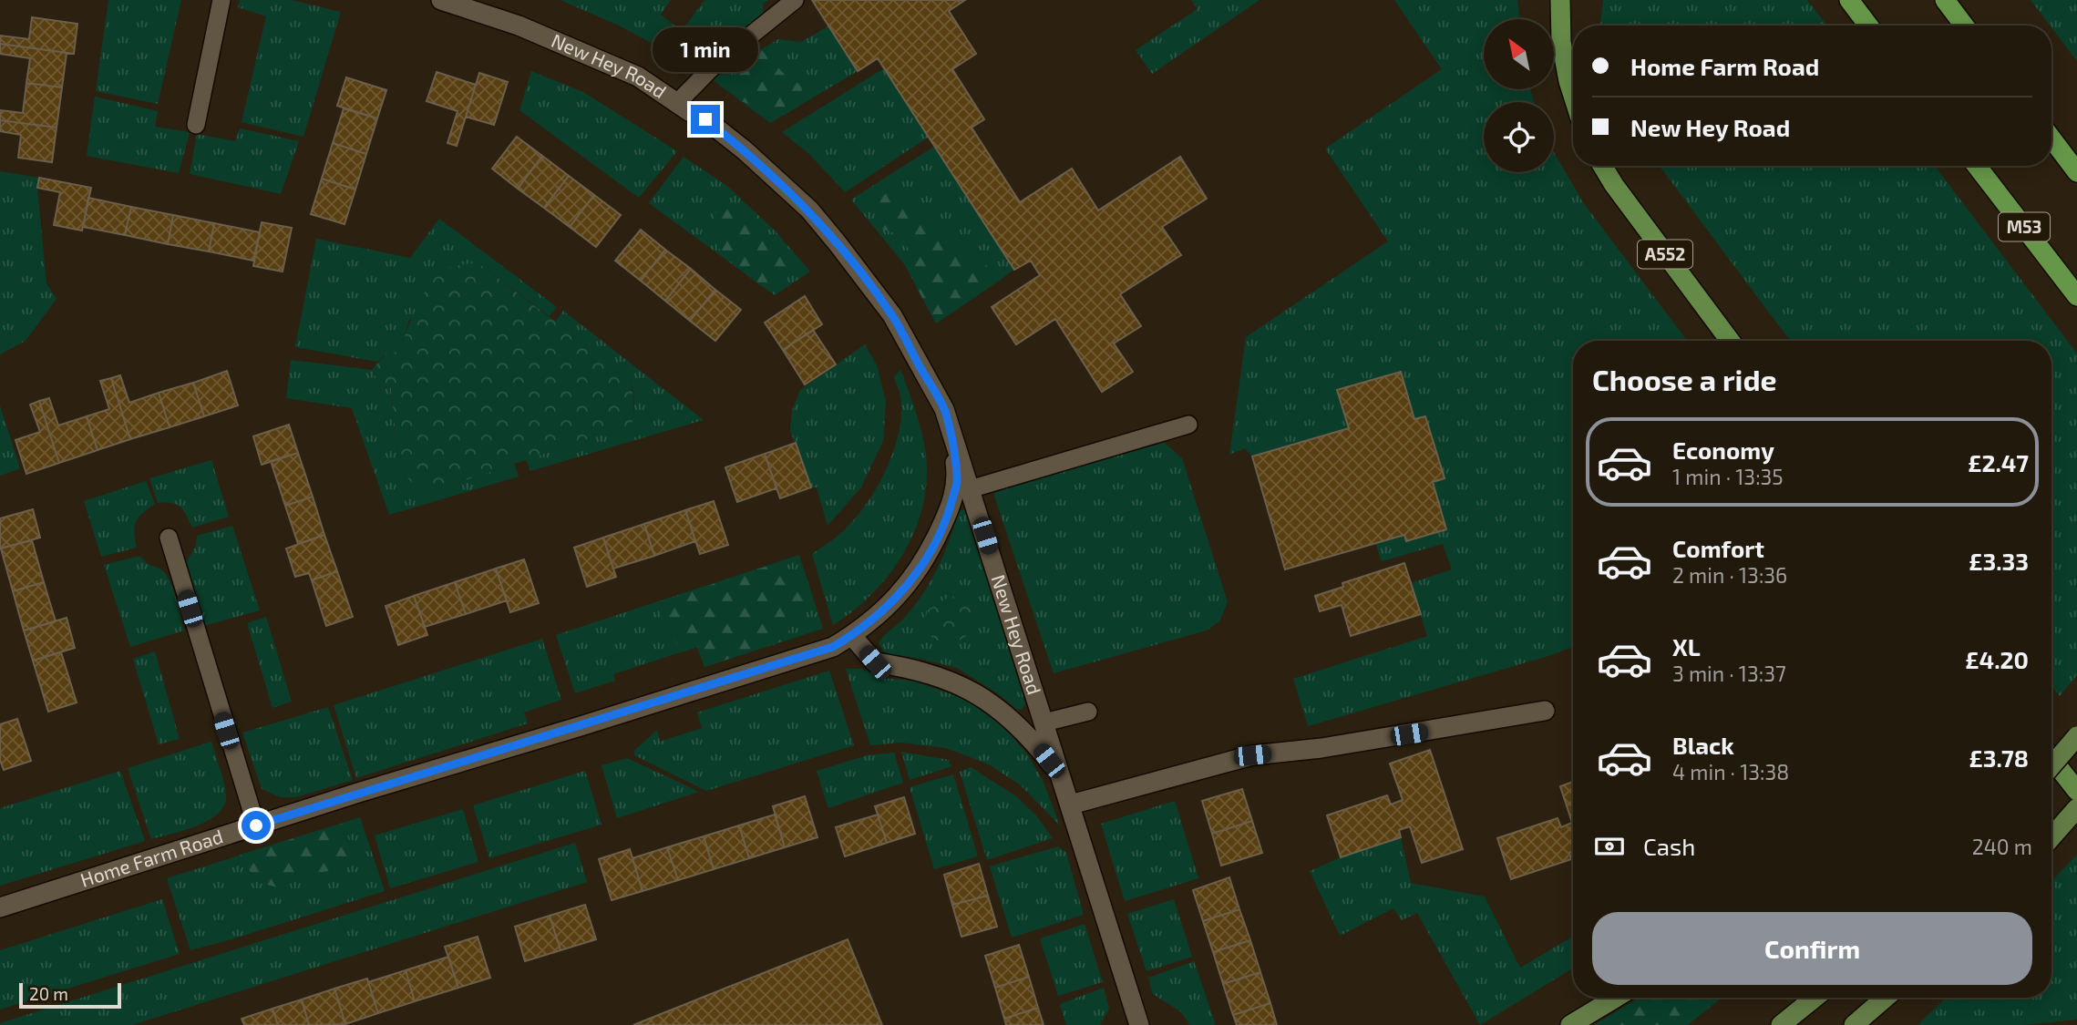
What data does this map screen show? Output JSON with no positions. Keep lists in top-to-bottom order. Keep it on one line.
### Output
{"streets":{"highway":["M53","A552"],"street":["New Hey Road","Home Farm Road"]},"crossings":[["New Hey Road","Home Farm Road"]],"scale_bar":"20 m","north":"top left","page":{"banner":["Home Farm Road","New Hey Road"],"bubble":"1 min","heading":"Choose a ride","list":[{"name":"Economy","note":"1 min · 13:35","value":"£2.47"},{"name":"Comfort","note":"2 min · 13:36","value":"£3.33"},{"name":"XL","note":"3 min · 13:37","value":"£4.20"},{"name":"Black","note":"4 min · 13:38","value":"£3.78"}],"pay":["Cash","240 m"],"buttons":"Confirm","scale":"20 m"}}
